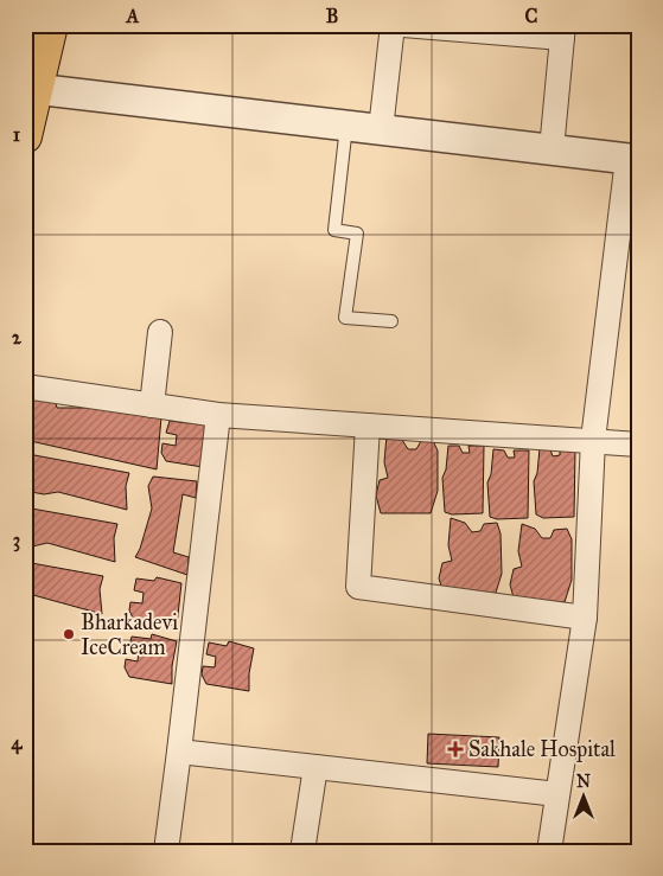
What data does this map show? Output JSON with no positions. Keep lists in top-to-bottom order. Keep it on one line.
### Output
{"places":{"other":["Bharkadevi IceCream"],"health":["Sakhale Hospital"]},"north":"top","grid":{"columns":["A","B","C"],"rows":["1","2","3","4"]}}
